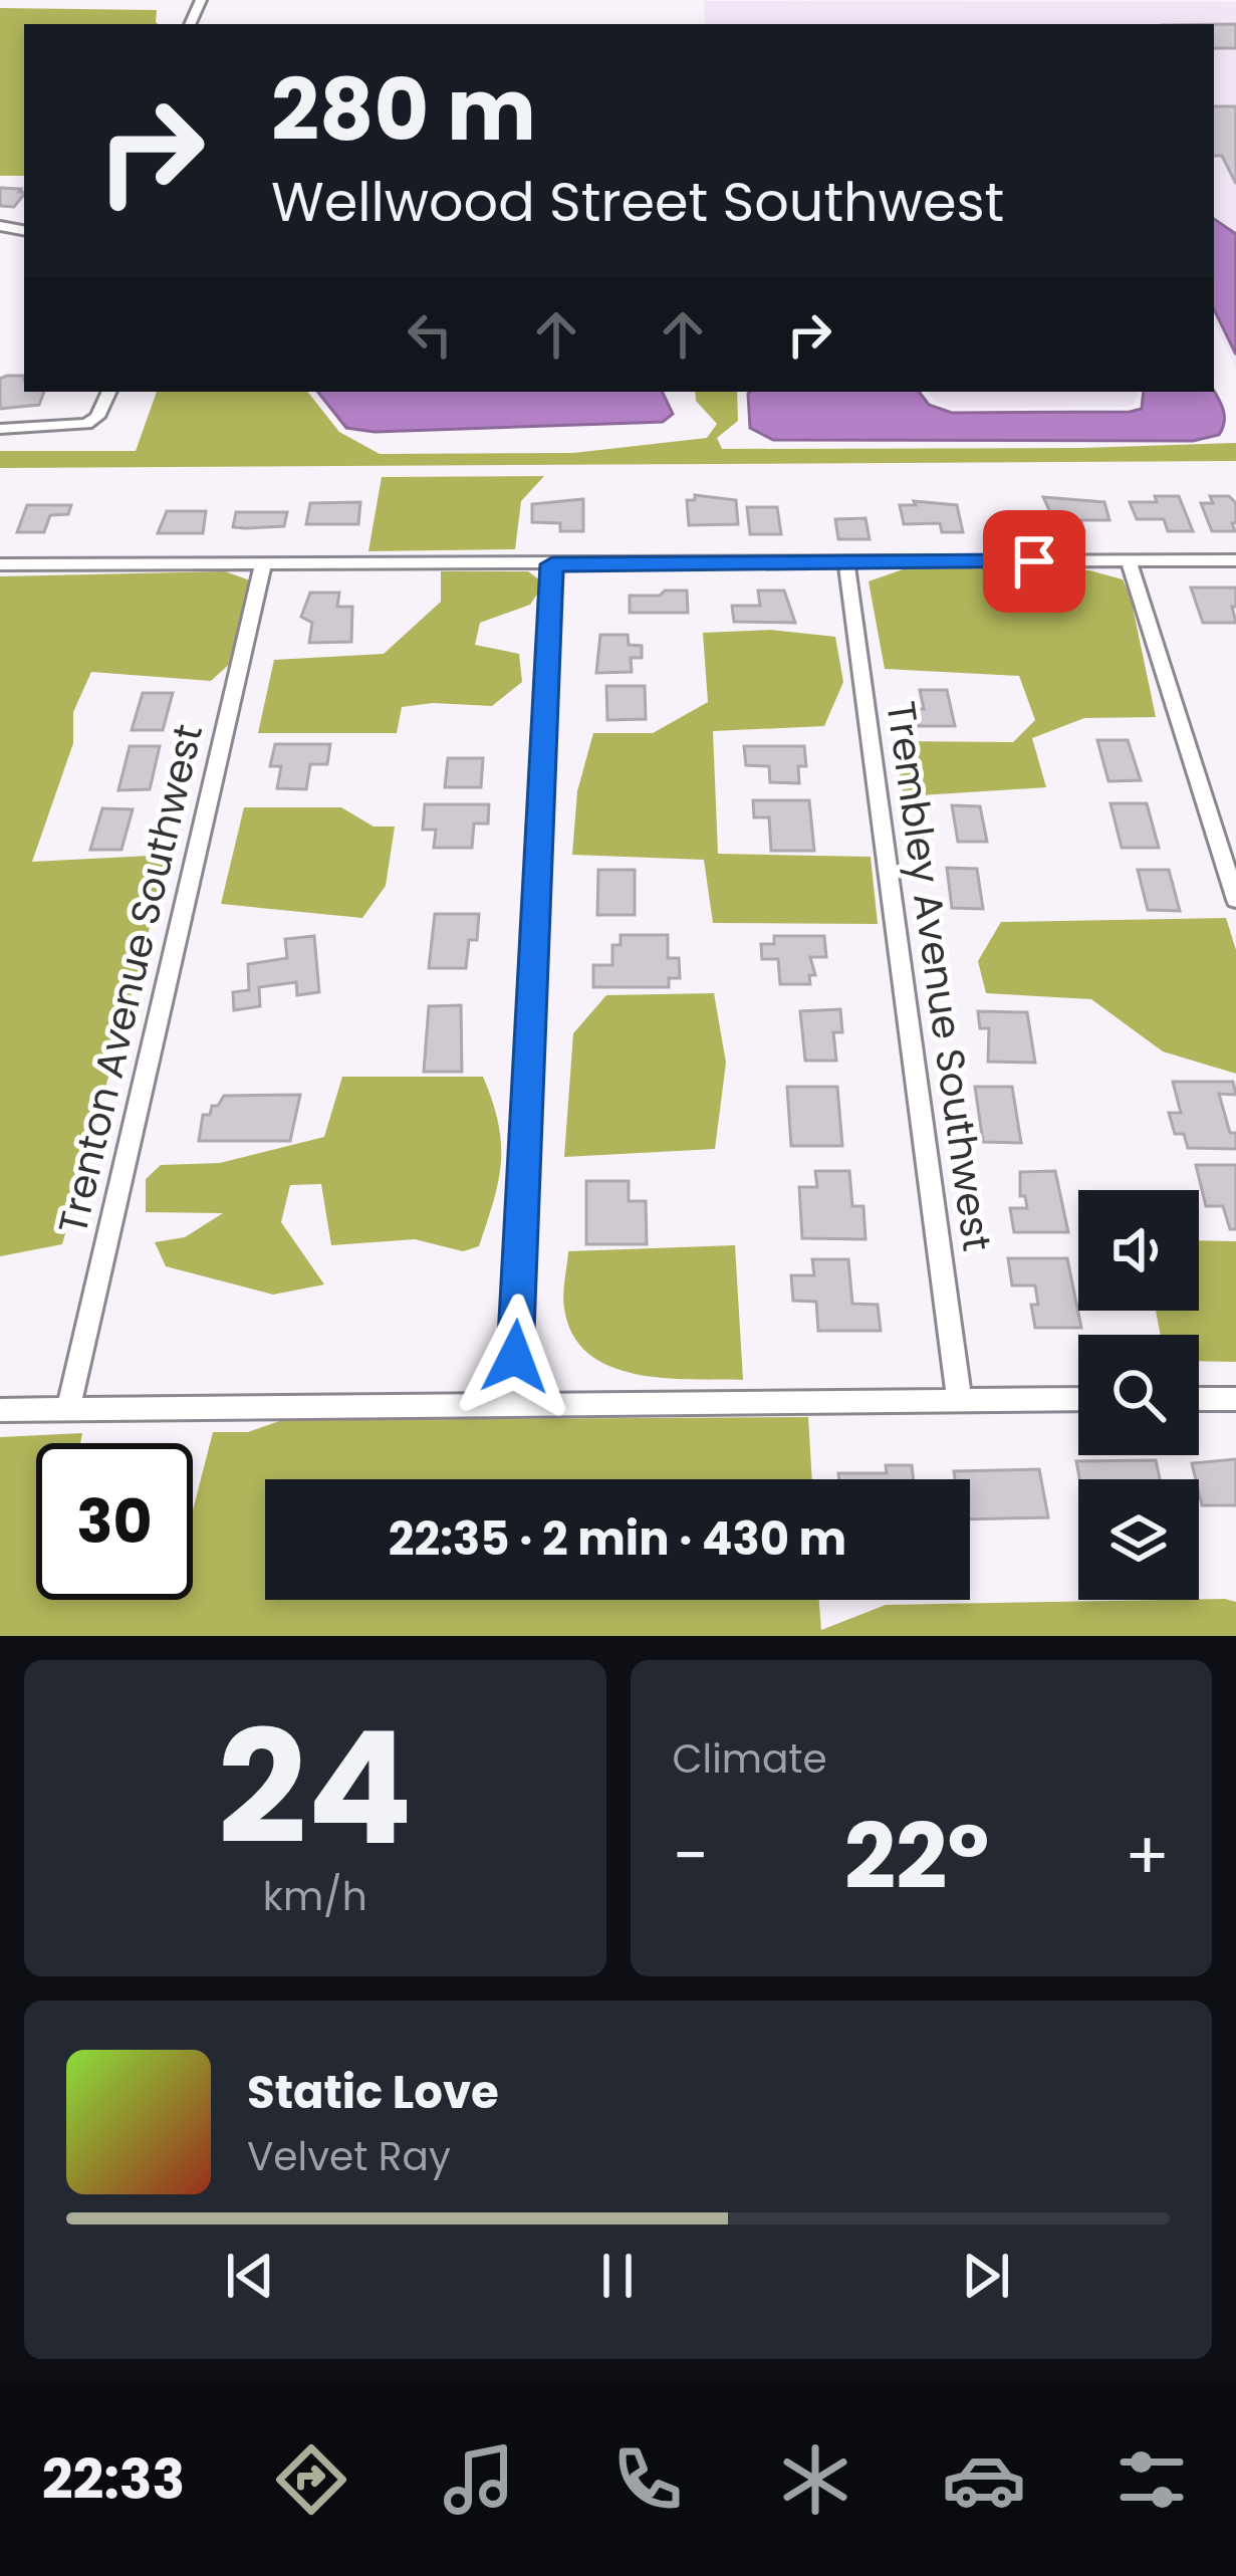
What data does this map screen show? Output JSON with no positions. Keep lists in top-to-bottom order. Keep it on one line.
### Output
{"streets":{"street":["Trembley Avenue Southwest","Trenton Avenue Southwest"]},"page":{"turn":["280 m","Wellwood Street Southwest"],"limit":"30","trip":"22:35 · 2 min · 430 m","tile":[["24","km/h"],"Climate"],"heat":["−","22°","+"],"song":["Static Love","Velvet Ray"],"tabs":"22:33"}}
